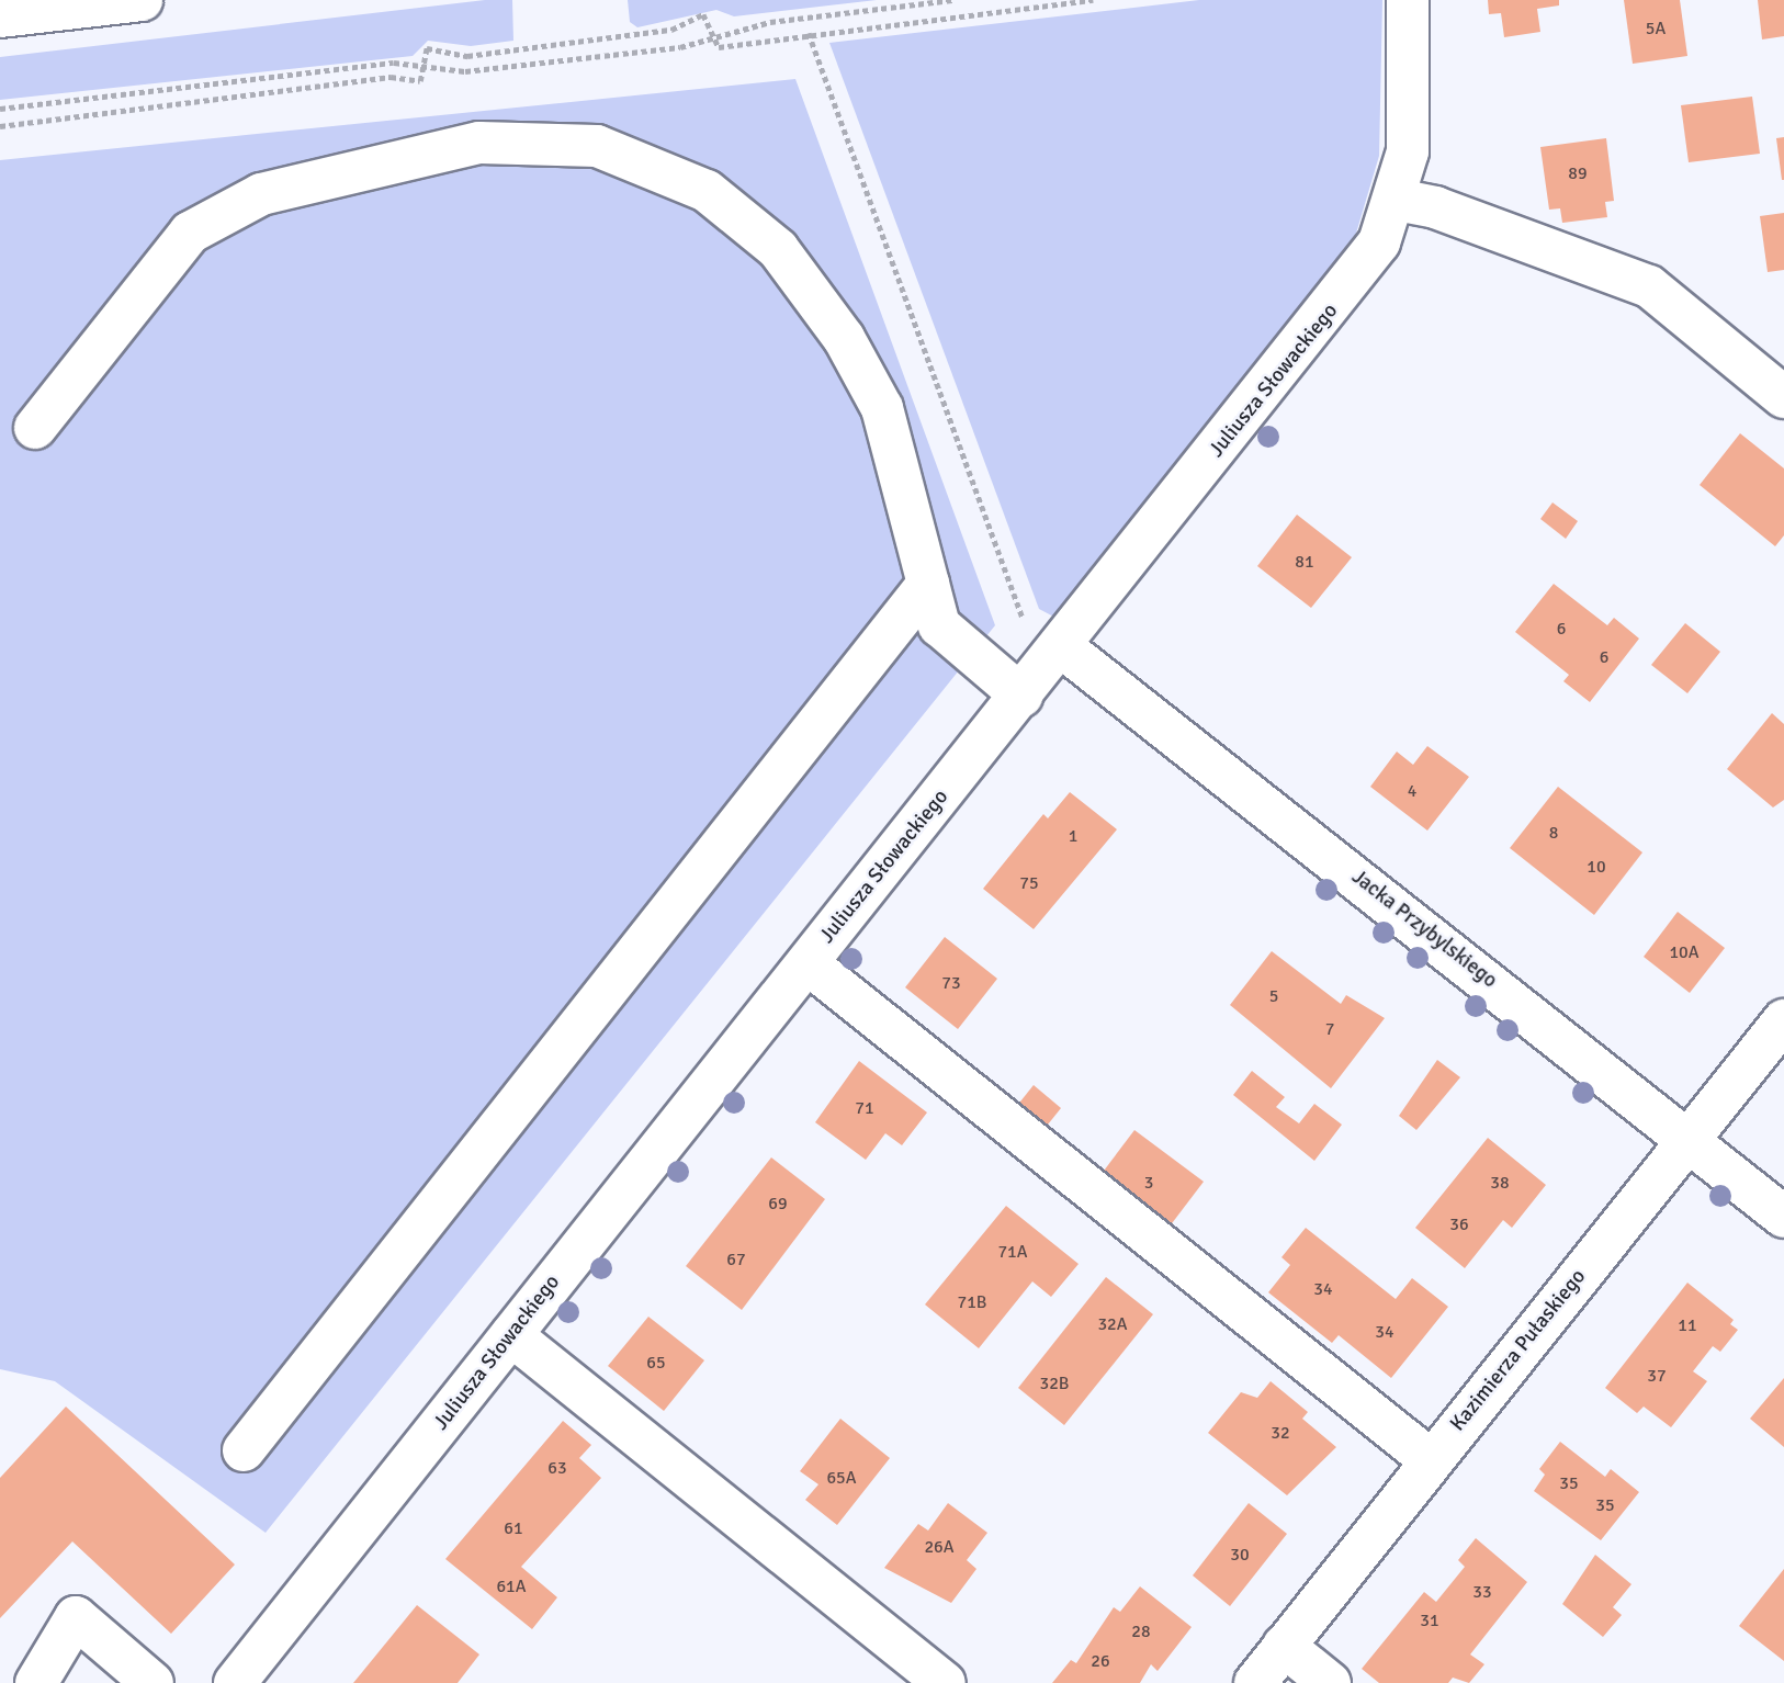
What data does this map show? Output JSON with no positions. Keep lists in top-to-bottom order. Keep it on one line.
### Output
{"streets":{"street":["Juliusza Słowackiego","Jacka Przybylskiego","Kazimierza Pułaskiego"]},"crossings":[["Juliusza Słowackiego","Jacka Przybylskiego"],["Jacka Przybylskiego","Kazimierza Pułaskiego"]],"house_numbers":["5A","89","81","6","6","4","8","1","10","75","10A","73","5","7","71","3","38","69","36","71A","67","34","71B","32A","11","34","65","37","32B","32","63","65A","35","35","61","26A","30","61A","33","31","28","26"]}
